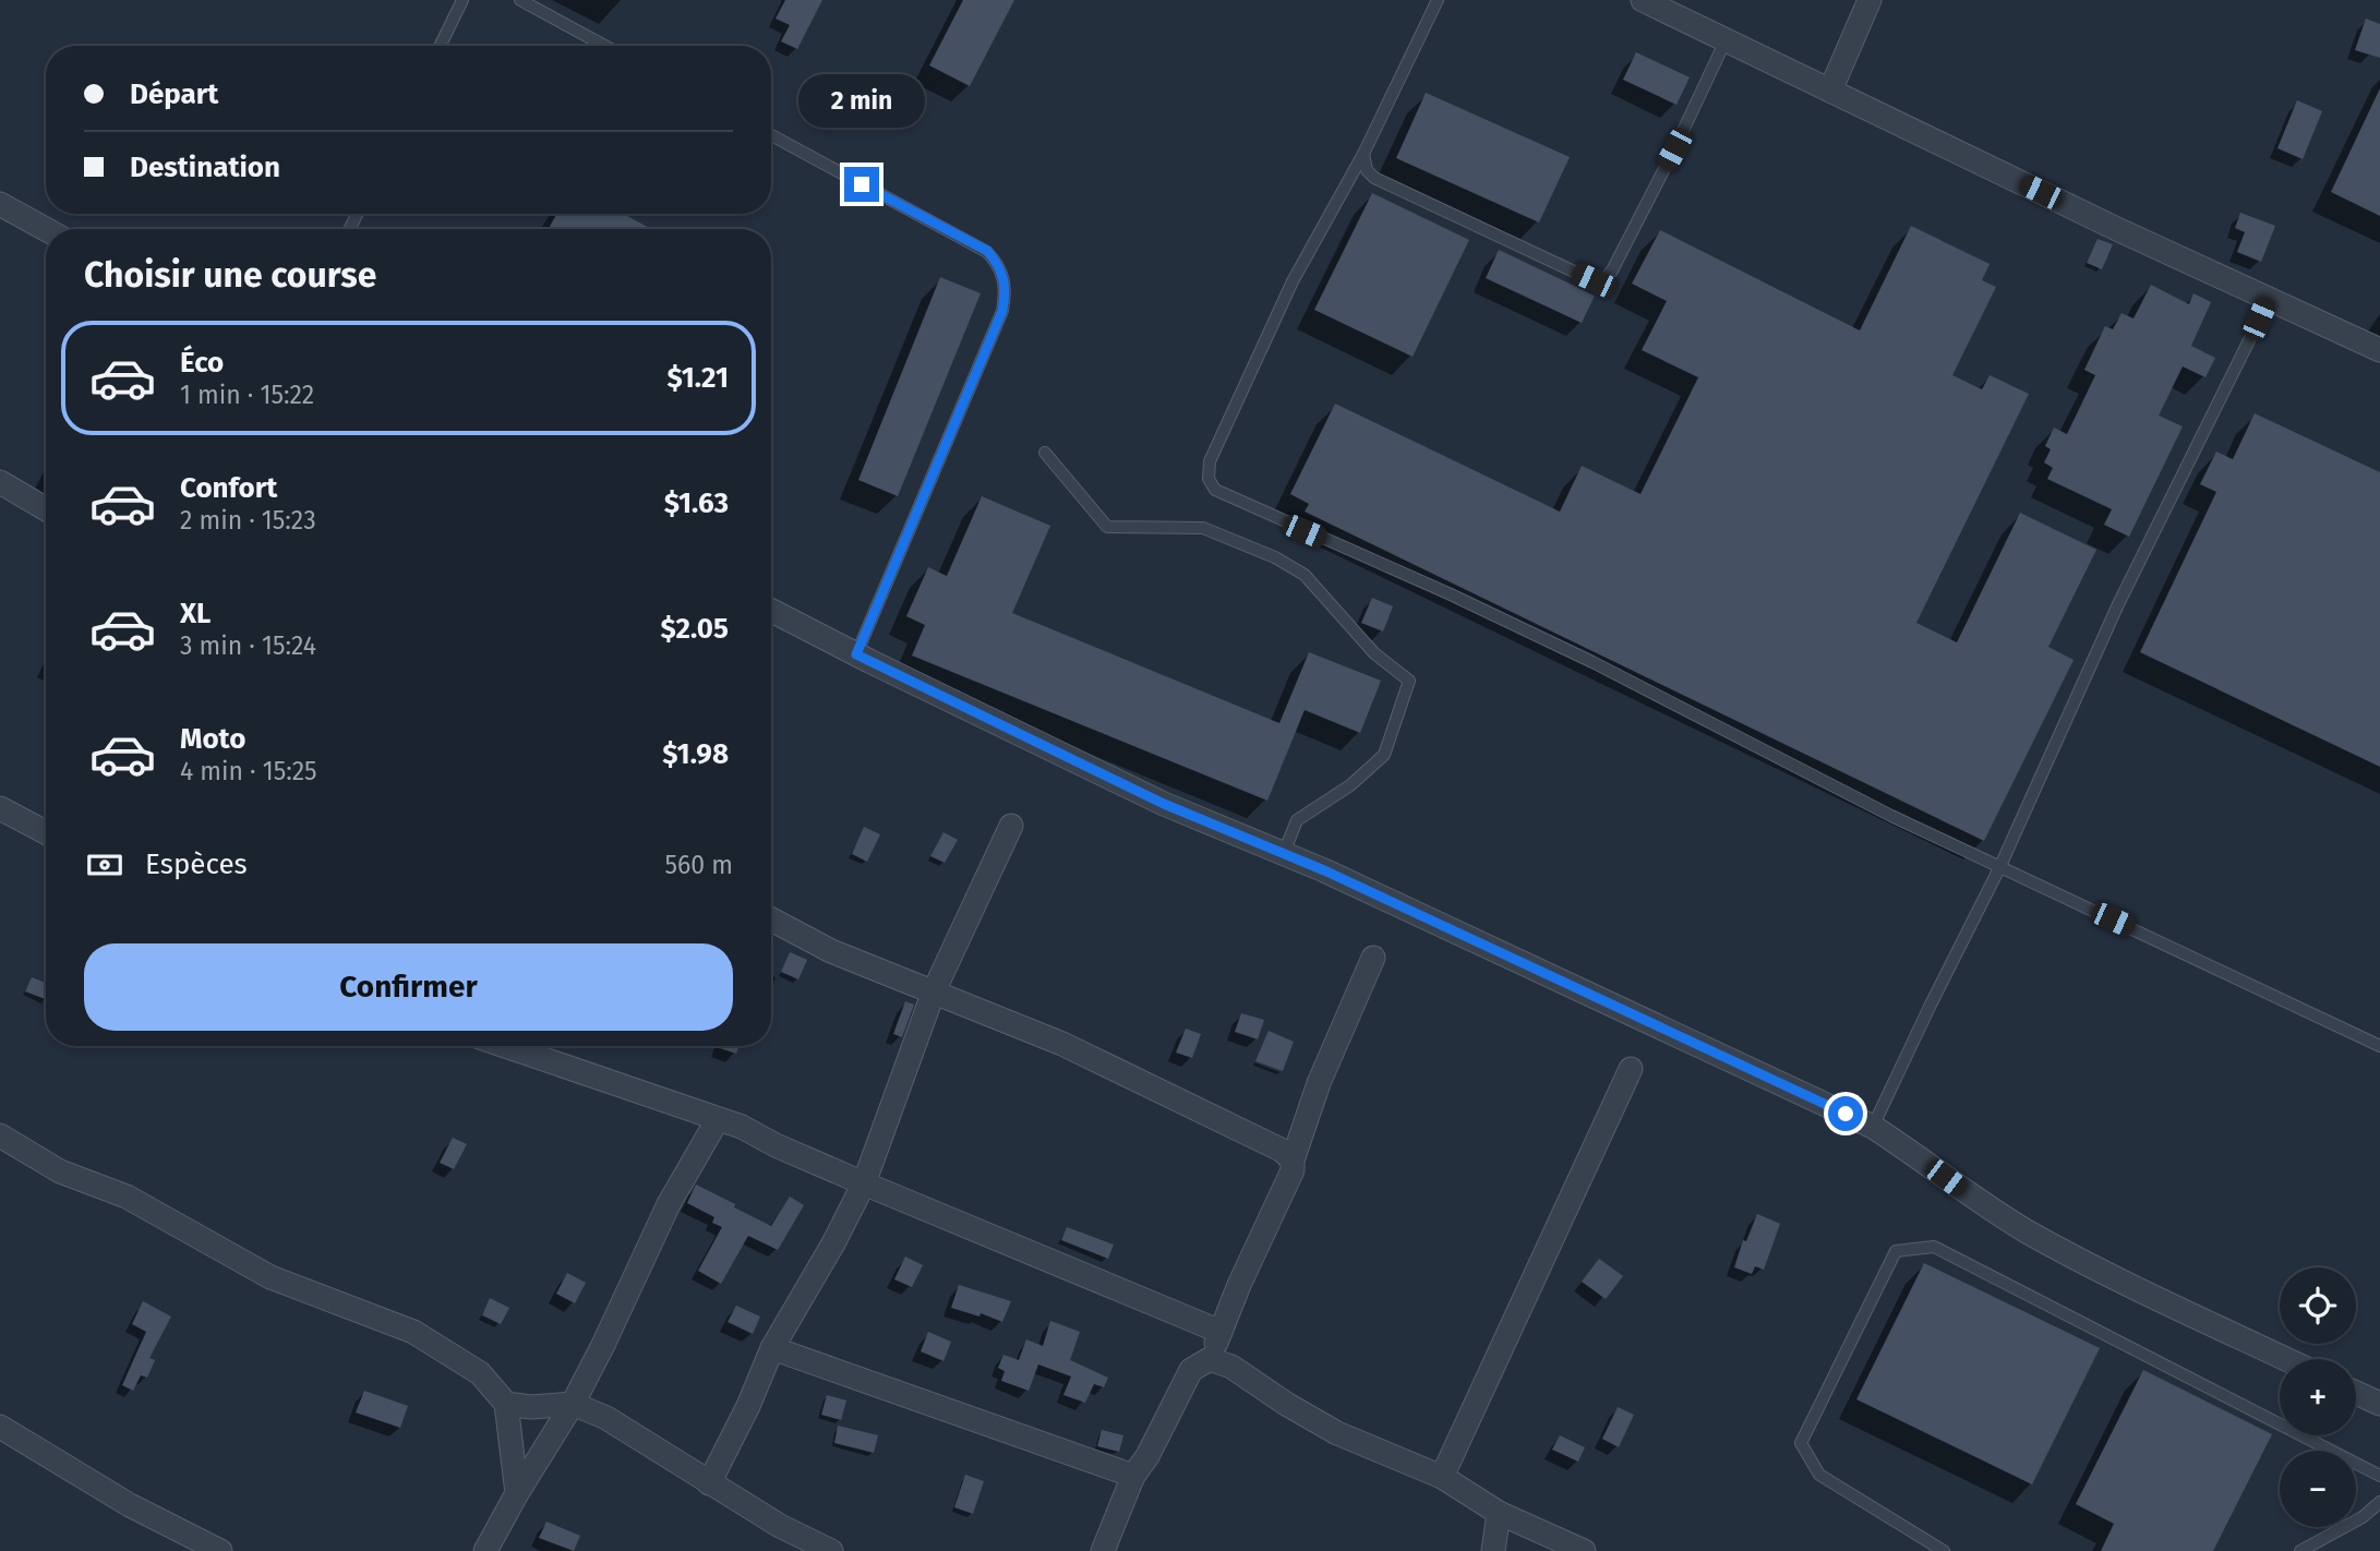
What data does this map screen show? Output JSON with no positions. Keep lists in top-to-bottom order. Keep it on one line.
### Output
{"page":{"banner":["Départ","Destination"],"bubble":"2 min","heading":"Choisir une course","list":[{"name":"Éco","note":"1 min · 15:22","value":"$1.21"},{"name":"Confort","note":"2 min · 15:23","value":"$1.63"},{"name":"XL","note":"3 min · 15:24","value":"$2.05"},{"name":"Moto","note":"4 min · 15:25","value":"$1.98"}],"pay":["Espèces","560 m"],"buttons":"Confirmer","map_buttons":["+","−"]}}
